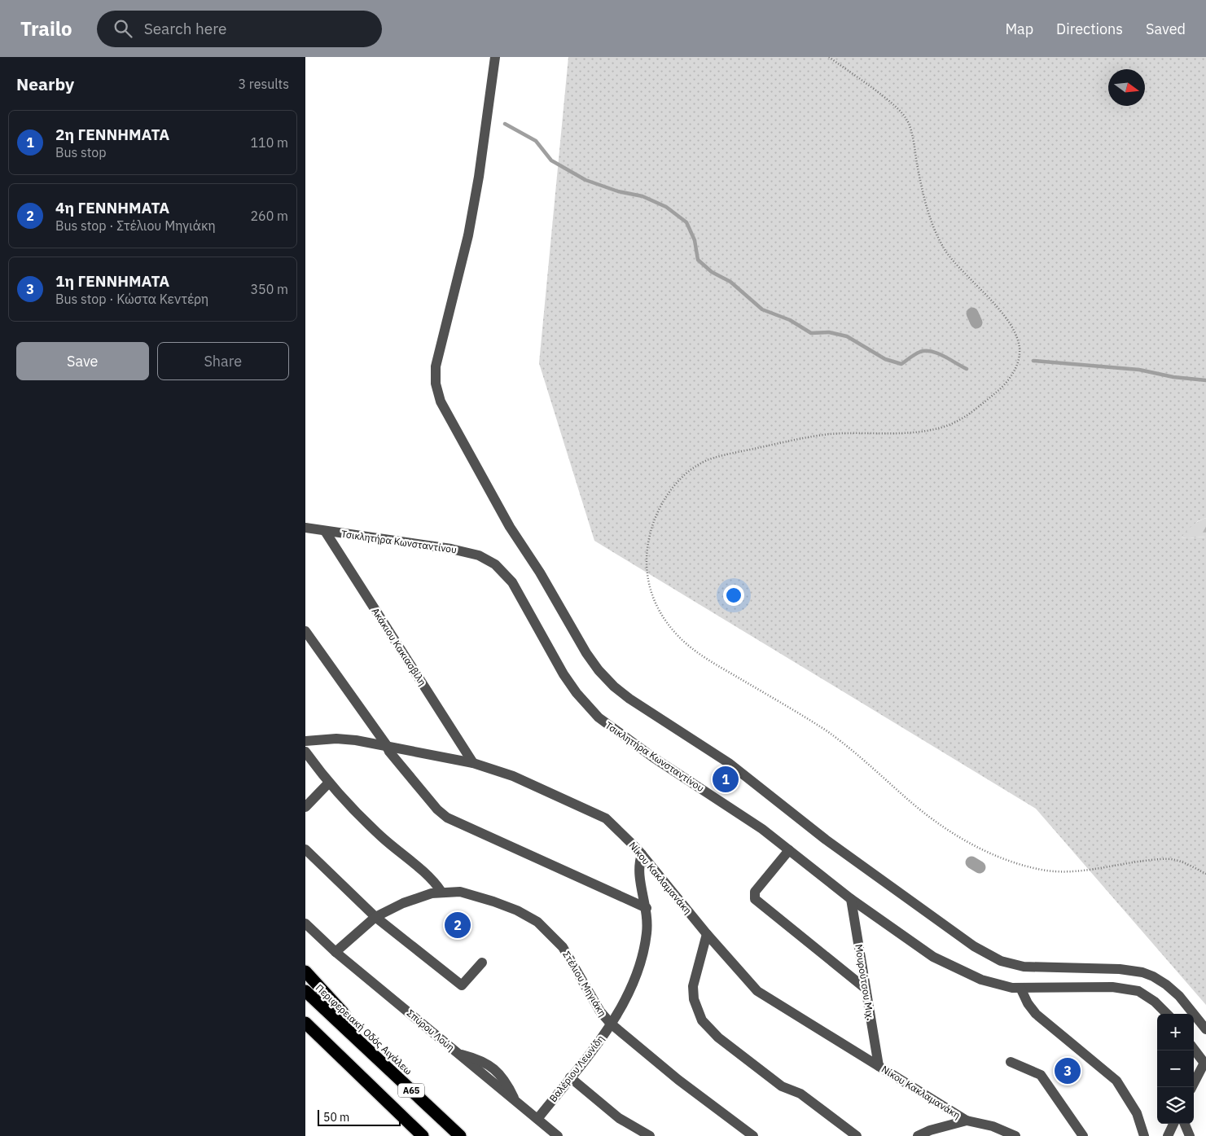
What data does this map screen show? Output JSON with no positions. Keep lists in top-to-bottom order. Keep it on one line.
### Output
{"streets":{"highway":["Περιφερειακή Οδός Αιγάλεω","Α65"],"street":["Τσικλητήρα Κωνσταντίνου","Ακάκιου Κακιασβίλη","Νίκου Κακλαμανάκη","Μουρούτσου Μιχ.","Στέλιου Μηγιάκη","Σπύρου Λούη","Βαλέριου Λεωνίδη"]},"crossings":[["Τσικλητήρα Κωνσταντίνου","Ακάκιου Κακιασβίλη"],["Τσικλητήρα Κωνσταντίνου","Μουρούτσου Μιχ."],["Ακάκιου Κακιασβίλη","Νίκου Κακλαμανάκη"],["Νίκου Κακλαμανάκη","Μουρούτσου Μιχ."],["Νίκου Κακλαμανάκη","Βαλέριου Λεωνίδη"],["Στέλιου Μηγιάκη","Σπύρου Λούη"],["Στέλιου Μηγιάκη","Βαλέριου Λεωνίδη"],["Σπύρου Λούη","Βαλέριου Λεωνίδη"]],"scale_bar":"50 m","north":"right","page":{"header":"Trailo","search":"Search here","nav":["Map","Directions","Saved"],"heading":["Nearby","3 results"],"list":[{"mark":"1","name":"2η ΓΕΝΝΗΜΑΤΑ","note":"Bus stop","value":"110 m"},{"mark":"2","name":"4η ΓΕΝΝΗΜΑΤΑ","note":"Bus stop · Στέλιου Μηγιάκη","value":"260 m"},{"mark":"3","name":"1η ΓΕΝΝΗΜΑΤΑ","note":"Bus stop · Κώστα Κεντέρη","value":"350 m"}],"buttons":["Save","Share"],"pins":["1","2","3"],"map_buttons":["+","−"],"scale":"50 m"}}
